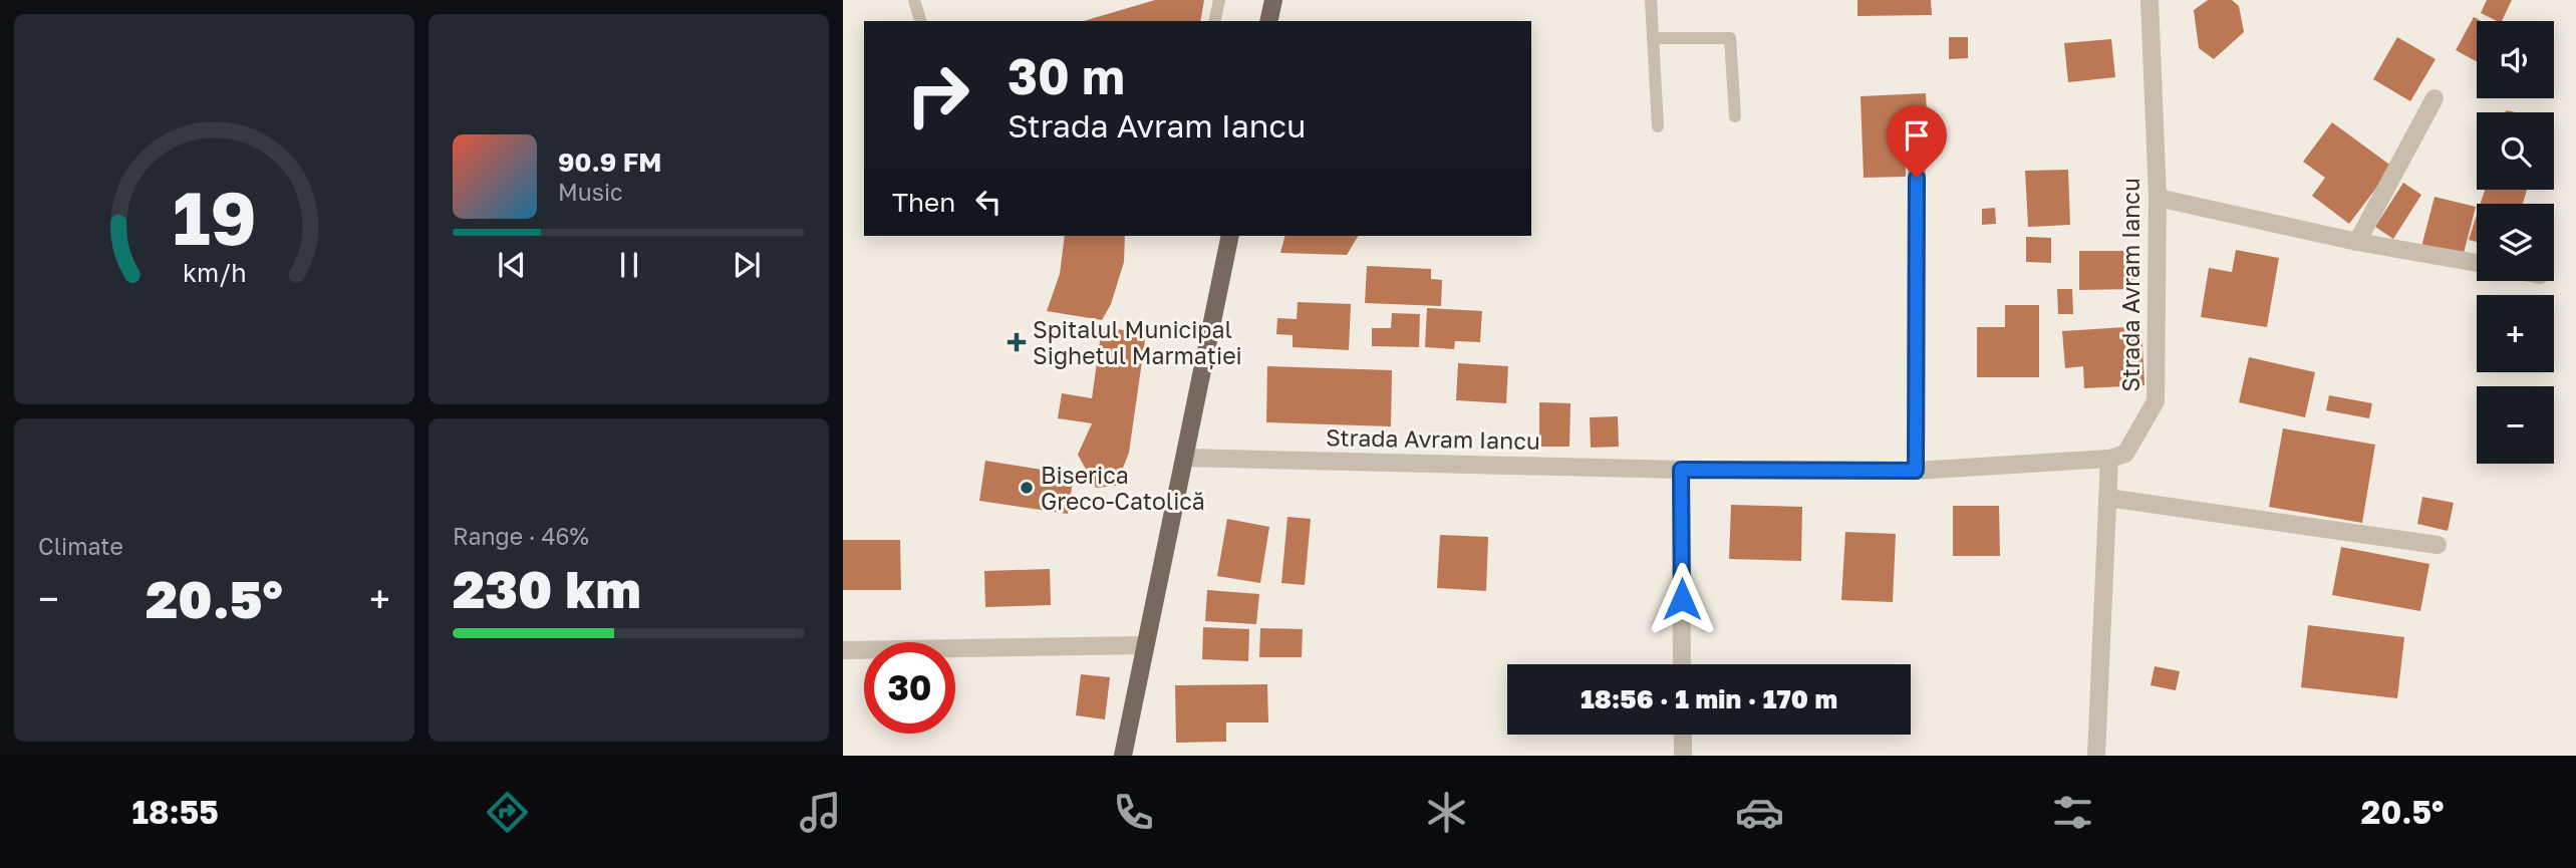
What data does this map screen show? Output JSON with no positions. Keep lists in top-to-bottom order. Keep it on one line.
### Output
{"streets":{"street":["Strada Avram Iancu"]},"places":{"health":["Spitalul Municipal Sighetul Marmației"],"other":["Biserica Greco-Catolică"]},"page":{"map_buttons":["+","−"],"turn":["30 m","Strada Avram Iancu"],"song":["90.9 FM","Music"],"then":"Then","tile":["Climate",["Range · 46%","230 km"]],"heat":["−","20.5°","+"],"limit":"30","trip":"18:56 · 1 min · 170 m","tabs":["18:55","20.5°"],"gauge":["19","km/h"]}}
